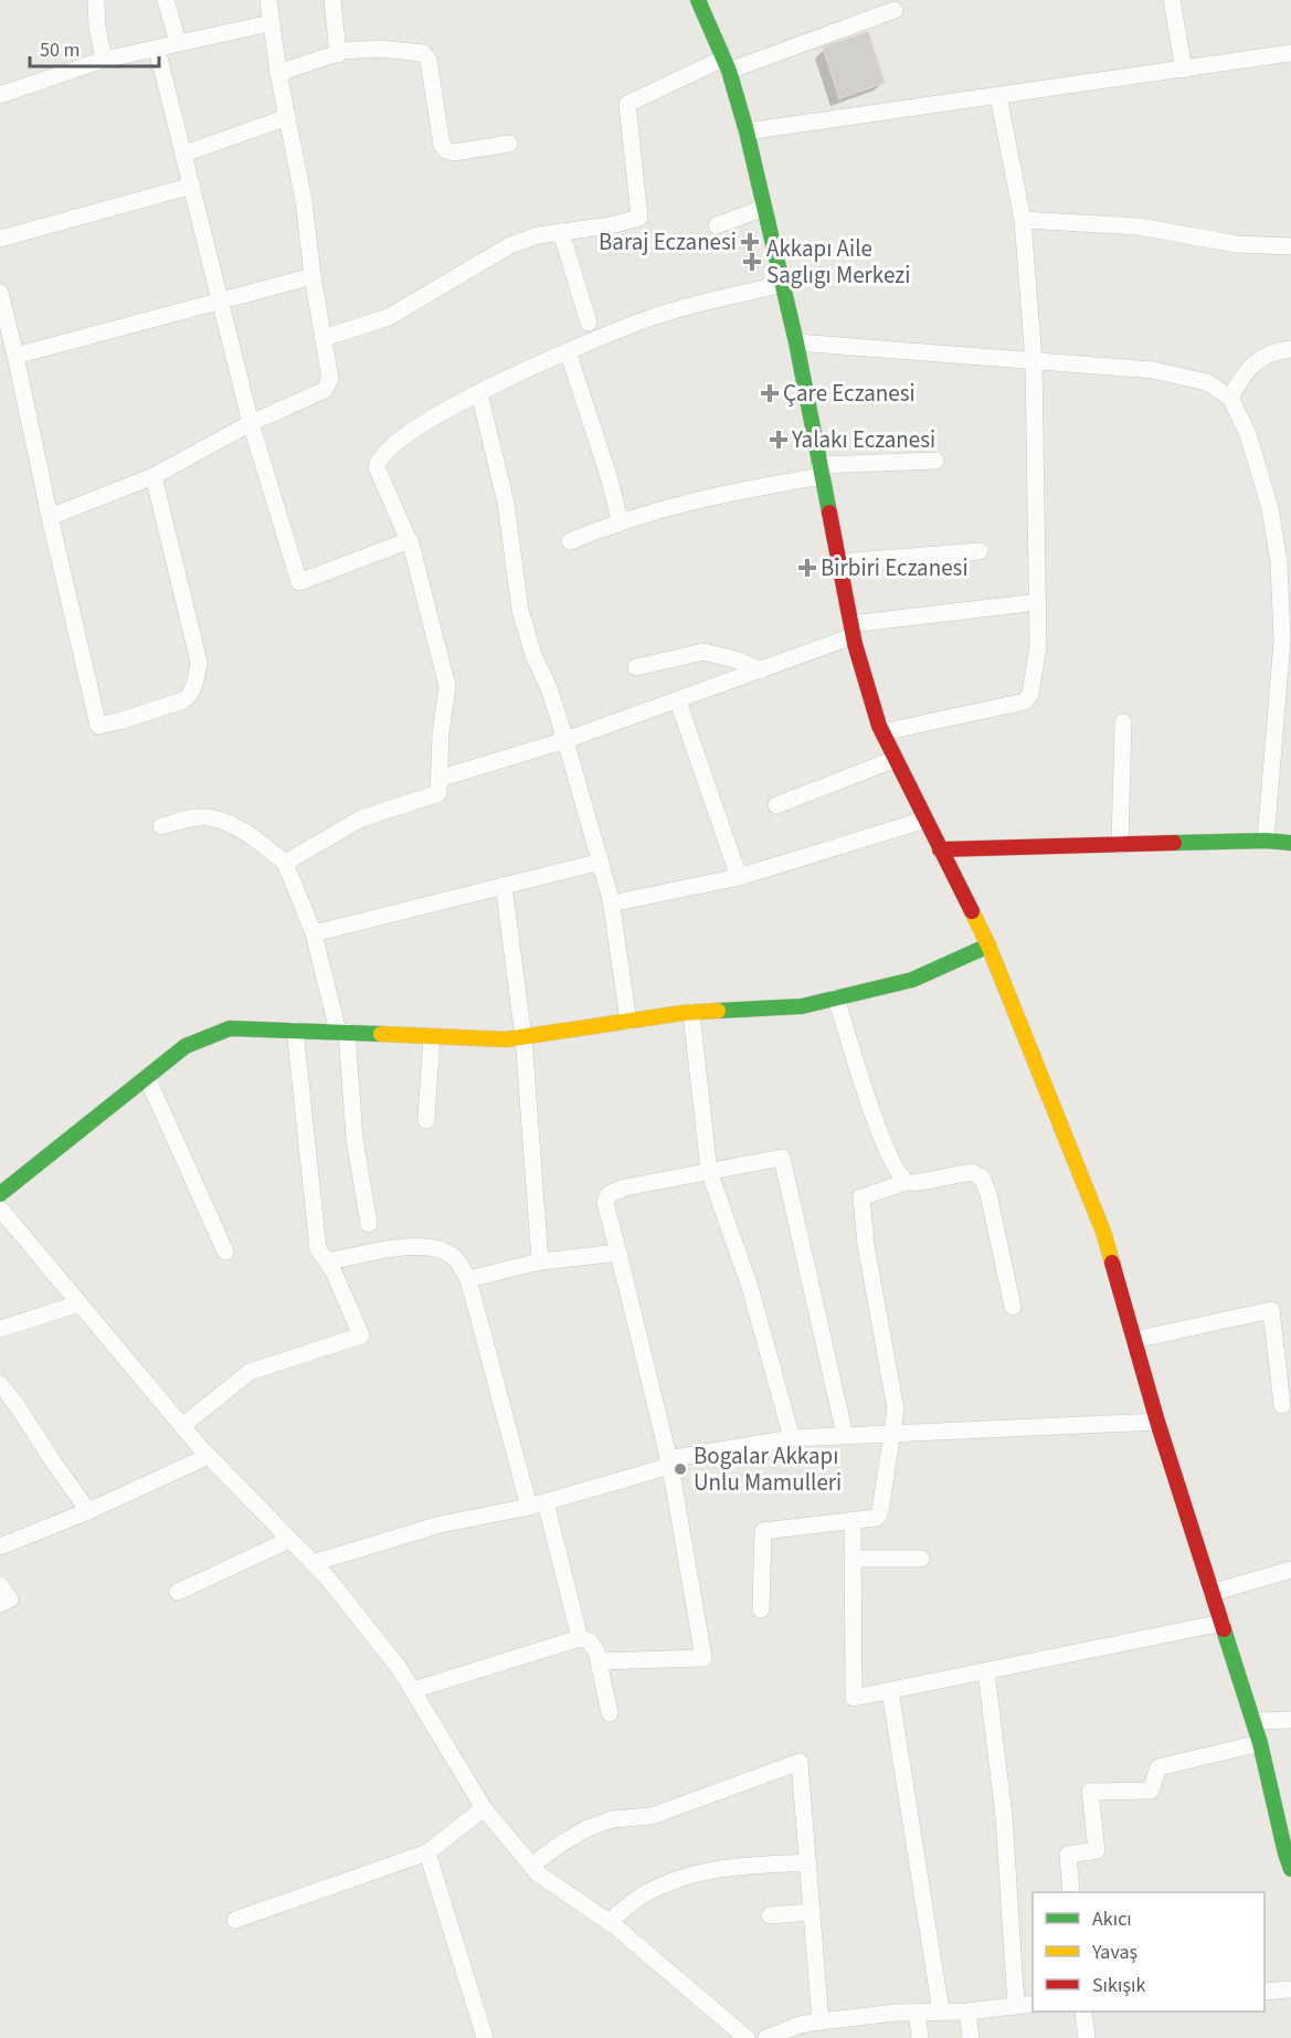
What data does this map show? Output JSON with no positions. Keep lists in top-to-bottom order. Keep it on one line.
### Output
{"places":{"health":["Baraj Eczanesi","Akkapı Aile Saglıgı Merkezi","Çare Eczanesi","Yalakı Eczanesi","Birbiri Eczanesi"],"other":["Bogalar Akkapı Unlu Mamulleri"]},"legend":["Akıcı","Yavaş","Sıkışık"],"scale_bar":"50 m"}
